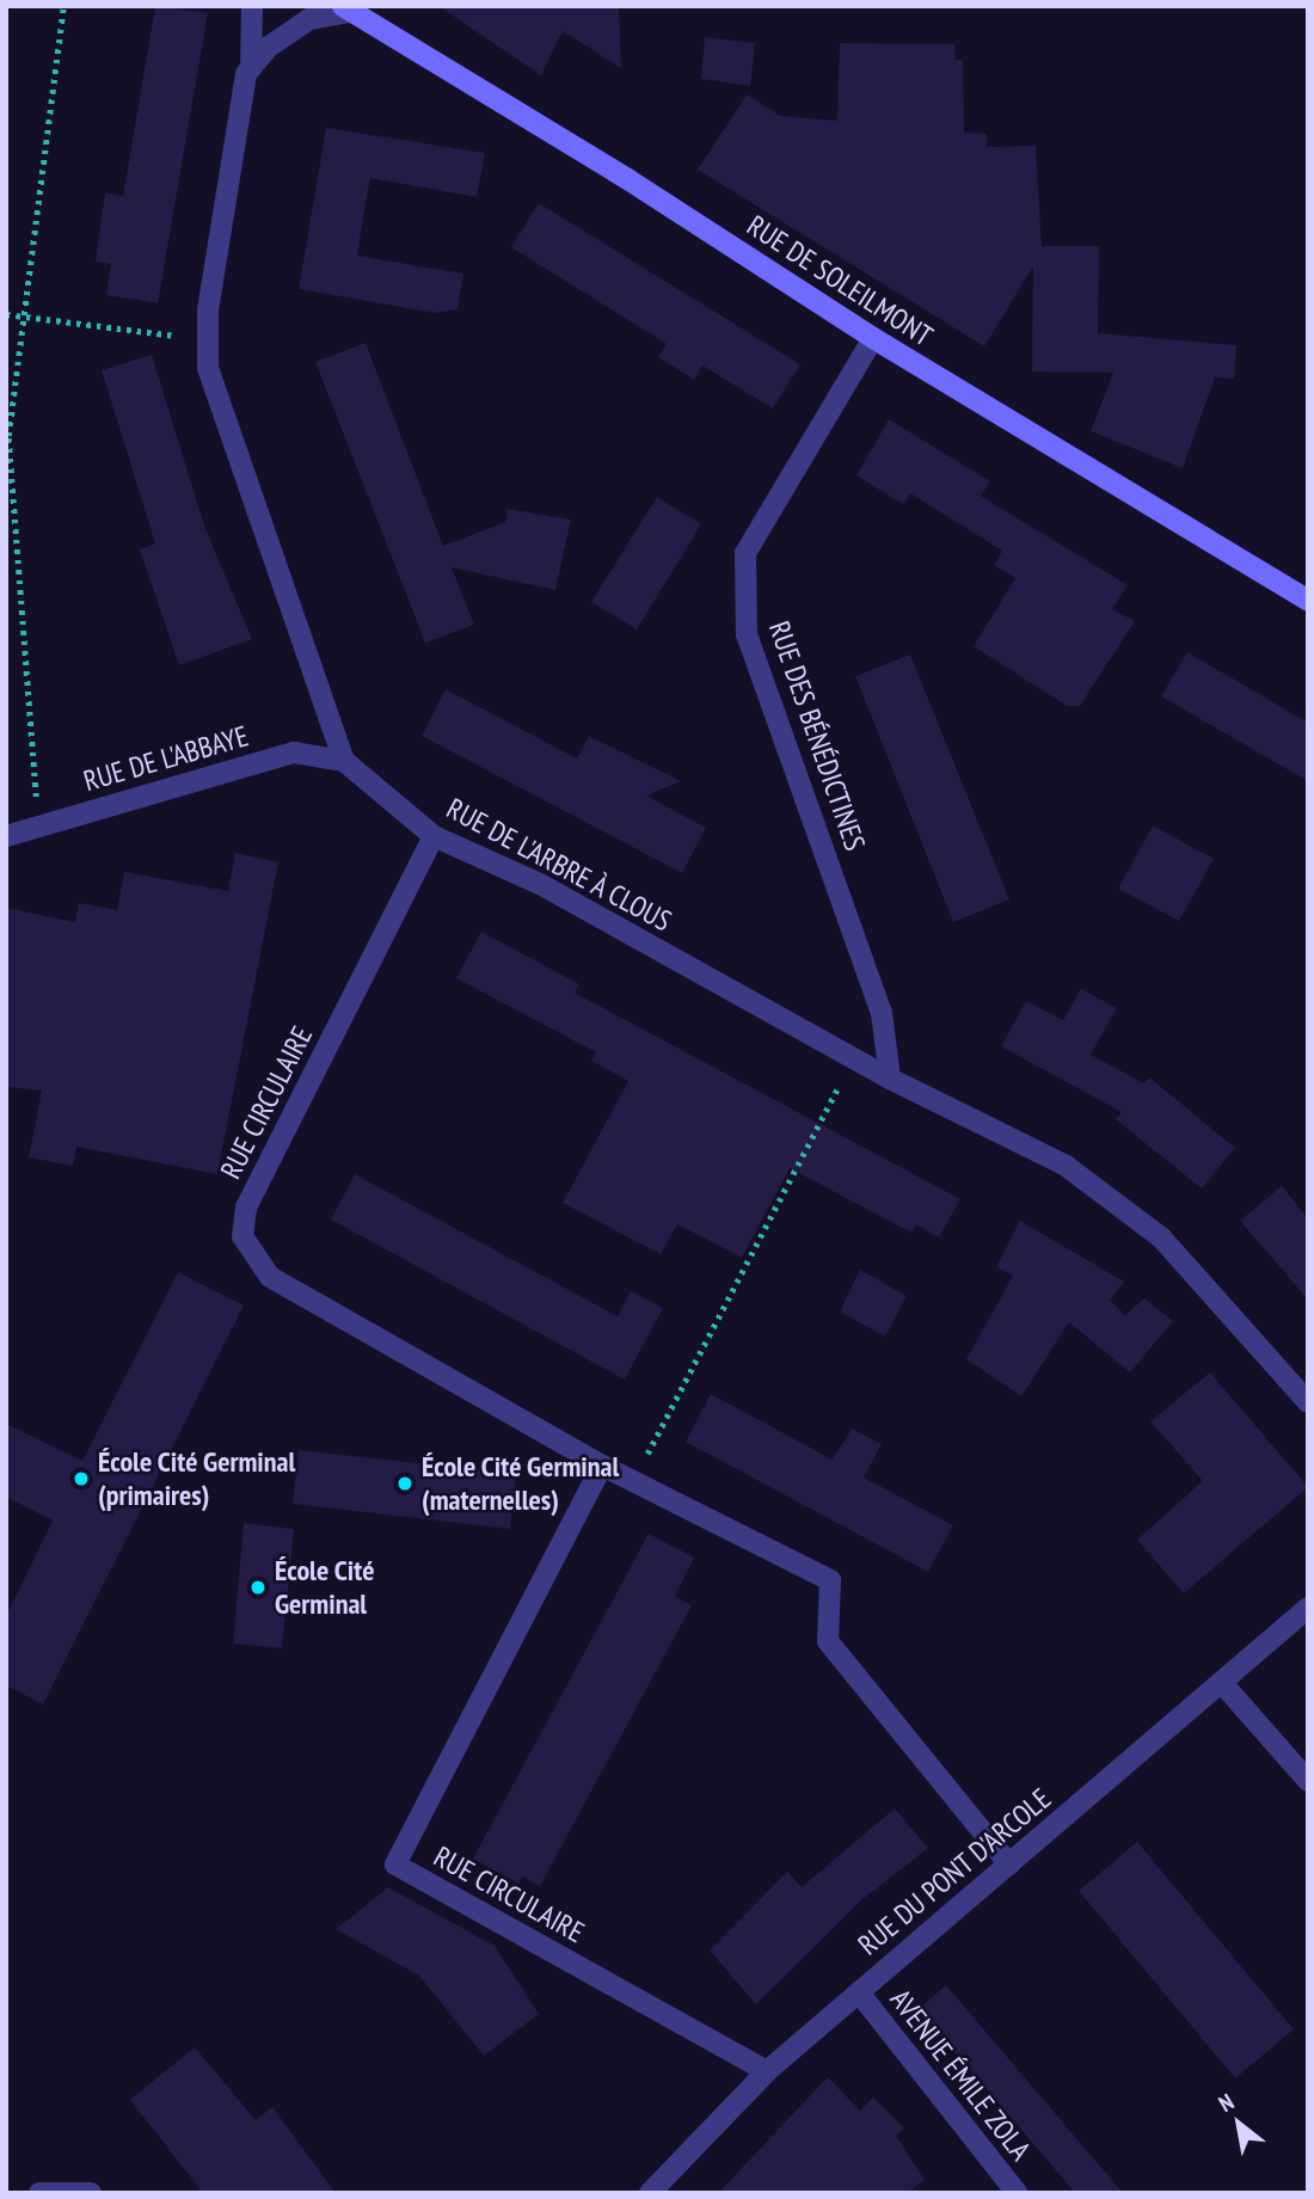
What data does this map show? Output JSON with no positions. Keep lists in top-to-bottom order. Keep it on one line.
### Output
{"streets":{"street":["RUE DE SOLEILMONT","RUE DES BÉNÉDICTINES","RUE DE L'ABBAYE","RUE DE L'ARBRE À CLOUS","RUE CIRCULAIRE","RUE DU PONT D'ARCOLE","AVENUE ÉMILE ZOLA"]},"crossings":[["RUE DE SOLEILMONT","RUE DES BÉNÉDICTINES"],["RUE DES BÉNÉDICTINES","RUE DE L'ARBRE À CLOUS"],["RUE DE L'ABBAYE","RUE DE L'ARBRE À CLOUS"],["RUE DE L'ARBRE À CLOUS","RUE CIRCULAIRE"],["RUE CIRCULAIRE","RUE DU PONT D'ARCOLE"],["RUE DU PONT D'ARCOLE","AVENUE ÉMILE ZOLA"]],"places":["École Cité Germinal (primaires)","École Cité Germinal (maternelles)","École Cité Germinal"],"north":"top left"}
